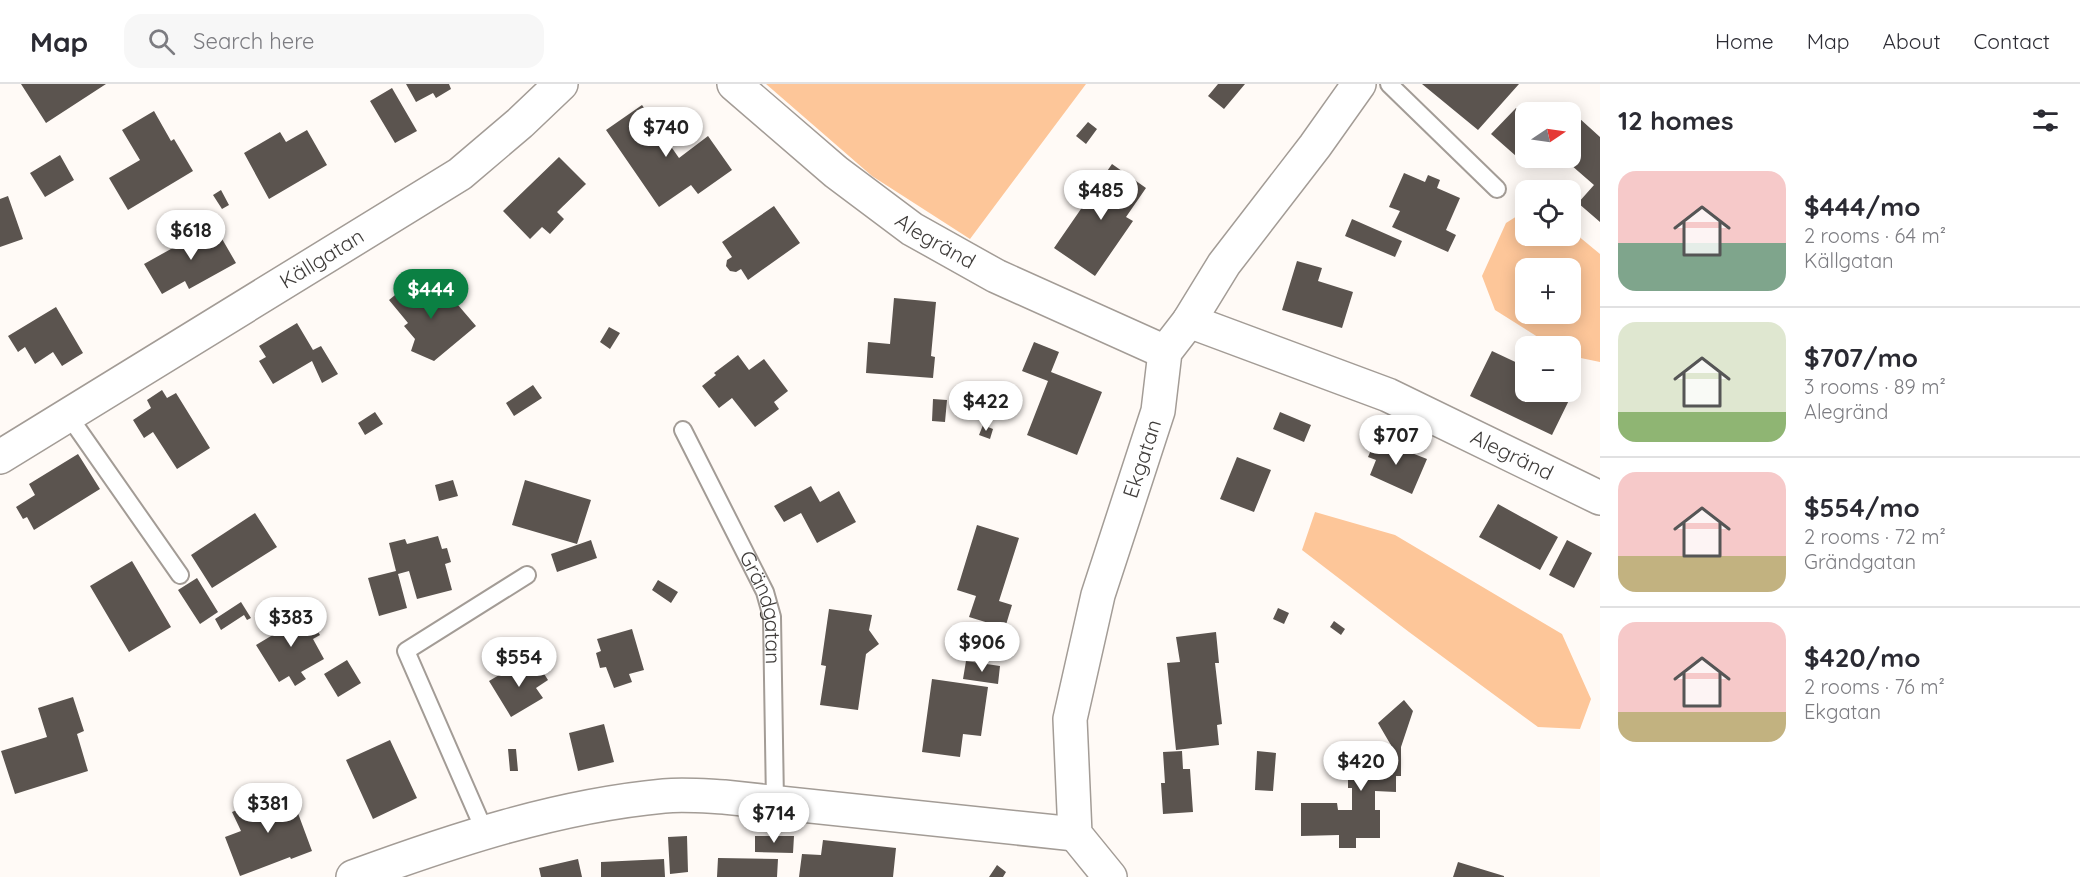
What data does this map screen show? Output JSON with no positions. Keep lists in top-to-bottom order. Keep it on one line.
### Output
{"streets":{"street":["Alegränd","Källgatan","Ekgatan"],"lane":["Grändgatan"]},"crossings":[["Alegränd","Ekgatan"]],"north":"right","page":{"header":"Map","search":"Search here","nav":["Home","Map","About","Contact"],"heading":"12 homes","map_buttons":["+","−"],"price":["$740","$485","$618","$444","$422","$707","$383","$906","$554","$420","$381","$714"],"list":[{"name":"$444/mo","note":"2 rooms · 64 m² · Källgatan"},{"name":"$707/mo","note":"3 rooms · 89 m² · Alegränd"},{"name":"$554/mo","note":"2 rooms · 72 m² · Grändgatan"},{"name":"$420/mo","note":"2 rooms · 76 m² · Ekgatan"}]}}
